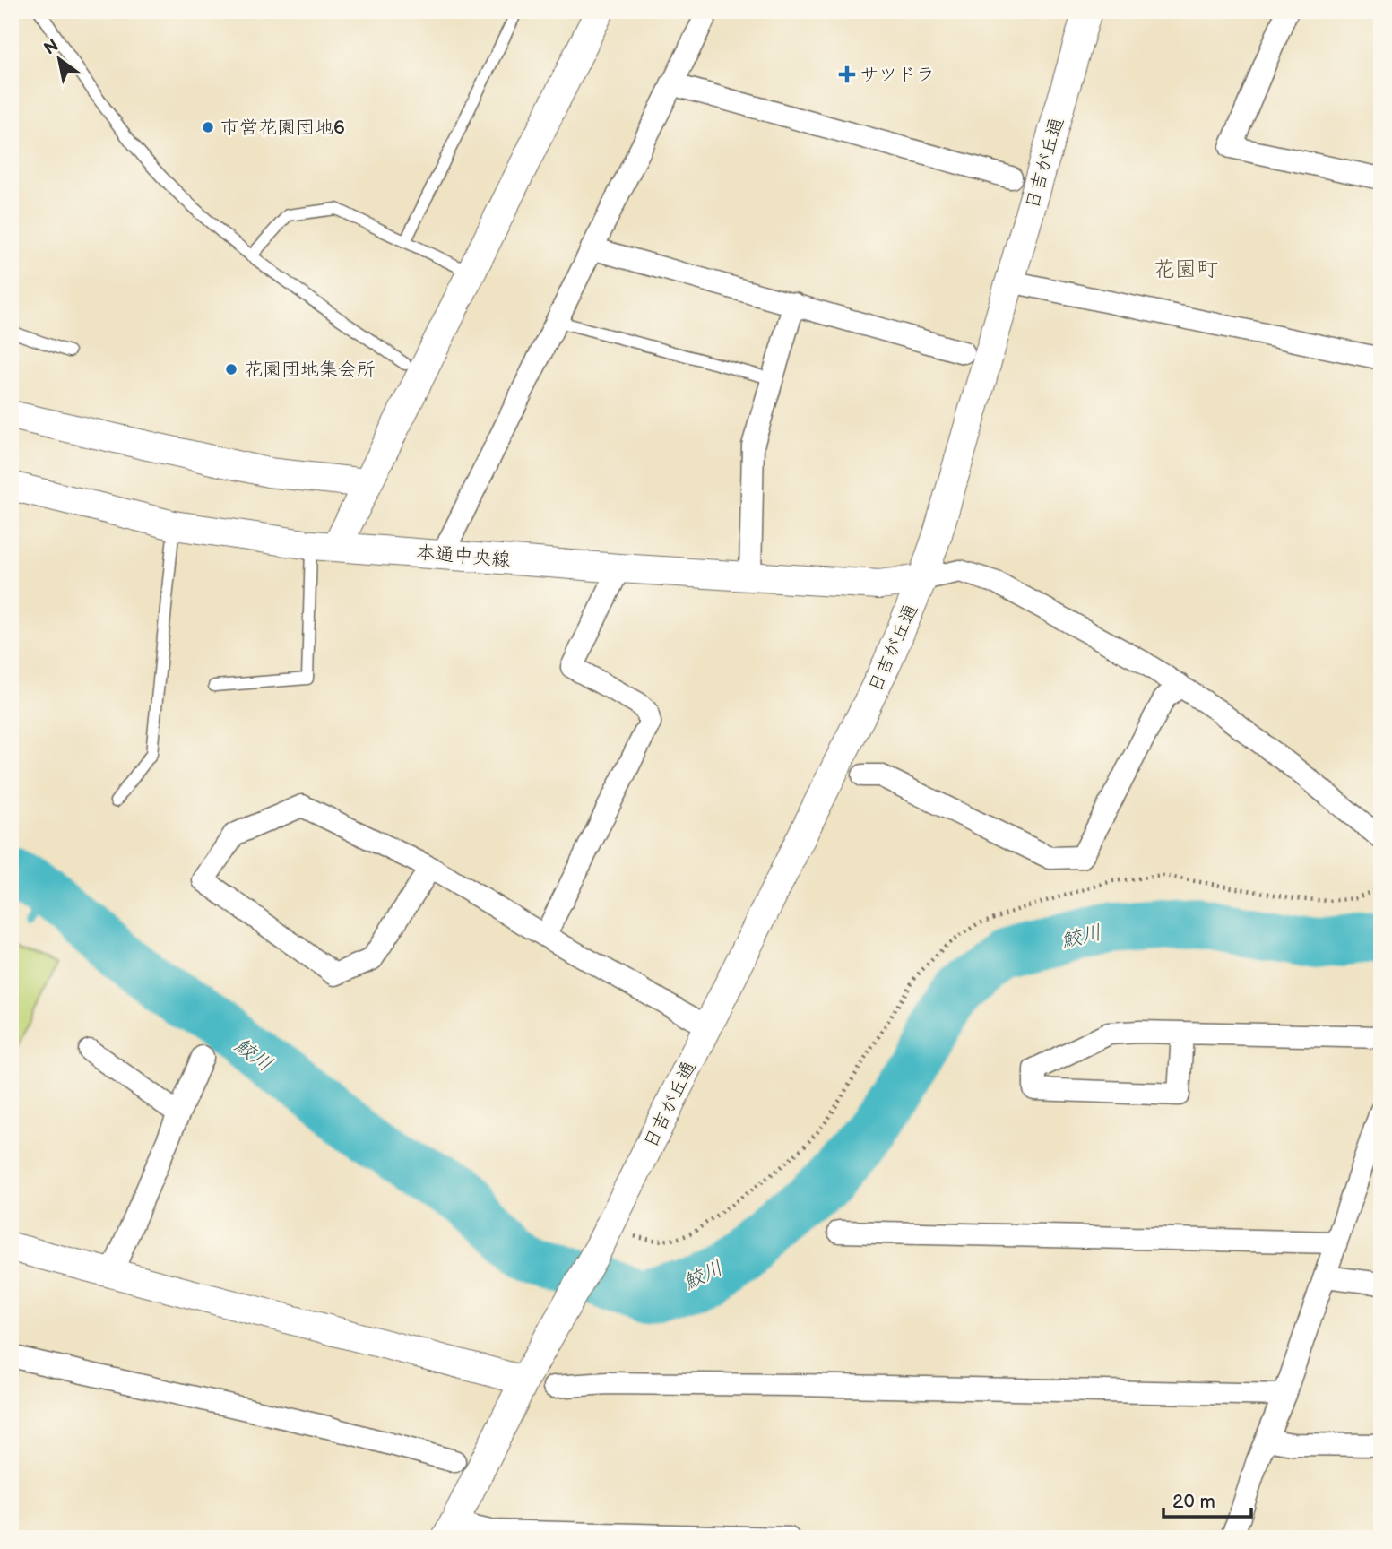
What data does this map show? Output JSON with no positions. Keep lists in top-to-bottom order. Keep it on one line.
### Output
{"streets":{"street":["日吉が丘通","本通中央線"]},"crossings":[["日吉が丘通","本通中央線"]],"districts":["花園町"],"water":["鮫川"],"places":{"health":["サツドラ"],"other":["市営花園団地6","花園団地集会所"]},"scale_bar":"20 m","north":"top left"}
